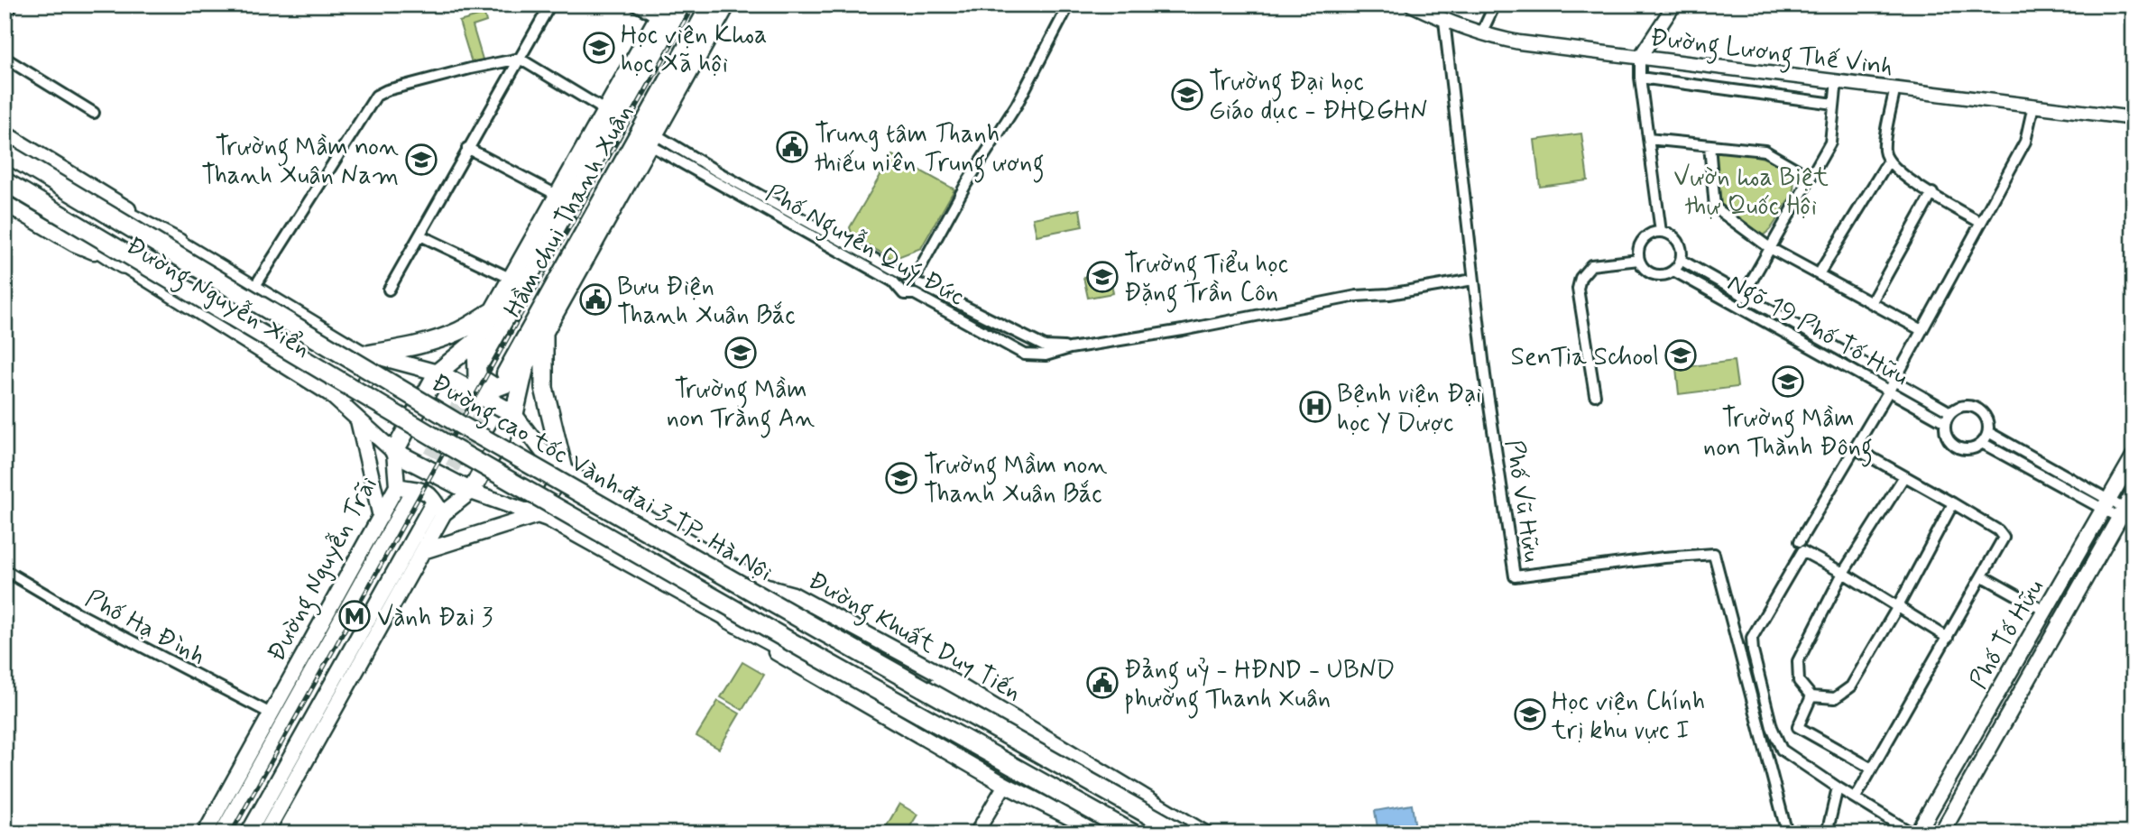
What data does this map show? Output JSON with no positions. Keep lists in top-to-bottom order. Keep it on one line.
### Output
{"streets":{"highway":["Đường Nguyễn Xiển","Đường cao tốc Vành đai 3 TP. Hà Nội","Đường Nguyễn Trãi"],"main road":["Hầm chui Thanh Xuân","Phố Tố Hữu","Đường Khuất Duy Tiến"],"street":["Đường Lương Thế Vinh","Phố Nguyễn Quý Đức","Ngõ 19 Phố Tố Hữu","Phố Vũ Hữu","Phố Hạ Đình"]},"crossings":[["Đường Lương Thế Vinh","Phố Vũ Hữu"],["Phố Nguyễn Quý Đức","Phố Vũ Hữu"],["Đường Nguyễn Xiển","Đường cao tốc Vành đai 3 TP. Hà Nội"],["Đường Nguyễn Xiển","Đường Nguyễn Trãi"],["Đường Nguyễn Xiển","Đường Khuất Duy Tiến"],["Đường Nguyễn Trãi","Phố Hạ Đình"]],"parks":["Vườn hoa Biệt thự Quốc Hội"],"places":{"school or university":["Học viện Khoa học Xã hội","Trường Đại học Giáo dục - ĐHQGHN","Trường Mầm non Thanh Xuân Nam","Trường Tiểu học Đặng Trần Côn","Trường Mầm non Tràng An","SenTia School","Trường Mầm non Thành Đông","Trường Mầm non Thanh Xuân Bắc","Học viện Chính trị khu vực I"],"public building":["Trung tâm Thanh thiếu niên Trung ương","Bưu Điện Thanh Xuân Bắc","Đảng uỷ - HĐND - UBND phường Thanh Xuân"],"hospital":["Bệnh viện Đại học Y Dược"],"metro station":["Vành Đai 3"]}}
